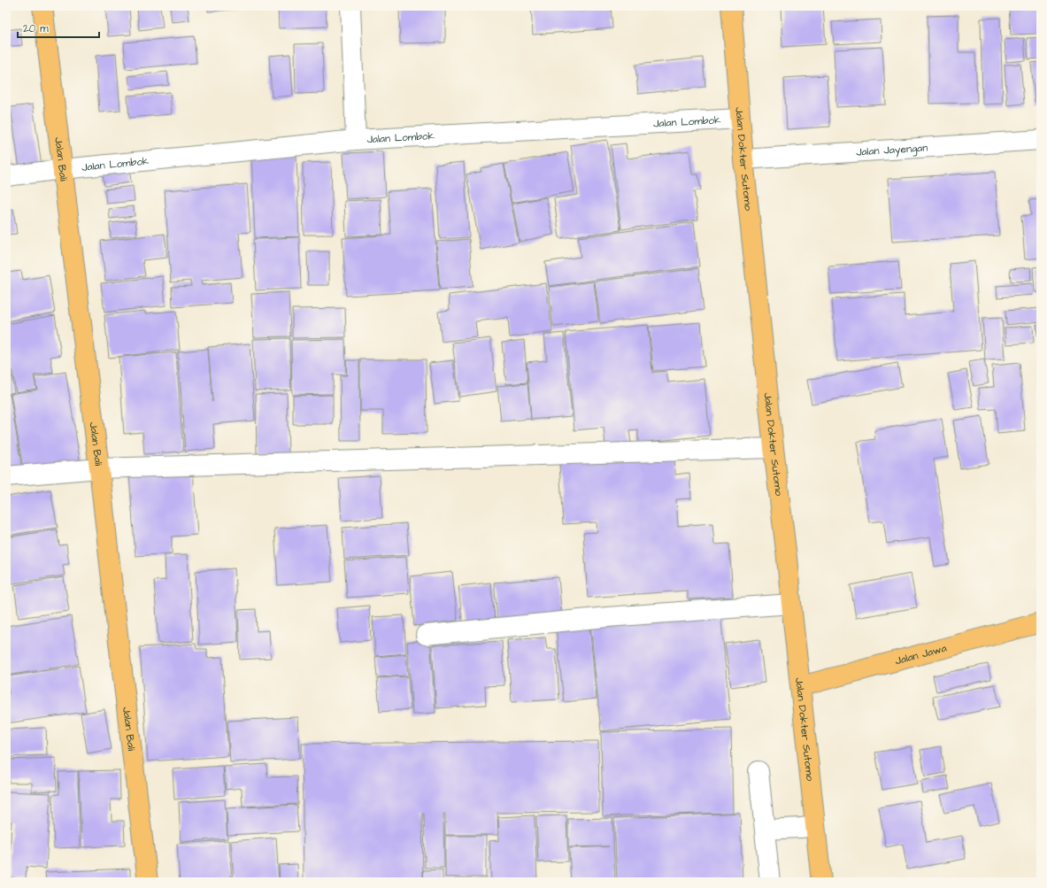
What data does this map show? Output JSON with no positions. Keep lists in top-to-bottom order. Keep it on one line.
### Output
{"streets":{"main road":["Jalan Bali","Jalan Dokter Sutomo","Jalan Jawa"],"street":["Jalan Lombok","Jalan Jayengan"]},"crossings":[["Jalan Lombok","Jalan Bali"],["Jalan Lombok","Jalan Dokter Sutomo"],["Jalan Jayengan","Jalan Dokter Sutomo"],["Jalan Dokter Sutomo","Jalan Jawa"]],"scale_bar":"20 m"}
